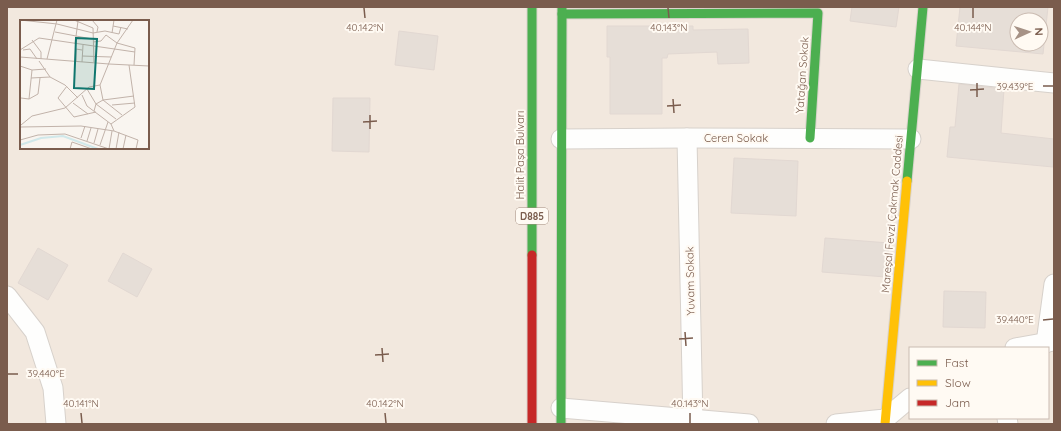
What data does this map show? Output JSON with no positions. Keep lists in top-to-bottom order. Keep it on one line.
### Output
{"streets":{"main road":["Yatağan Sokak","Halit Paşa Bulvarı","Mareşal Fevzi Çakmak Caddesi","D885"],"street":["Ceren Sokak","Yuvam Sokak"]},"crossings":[["Yatağan Sokak","Ceren Sokak"],["Ceren Sokak","Mareşal Fevzi Çakmak Caddesi"],["Ceren Sokak","D885"],["Ceren Sokak","Yuvam Sokak"]],"legend":["Fast","Slow","Jam"],"north":"right","coordinates":["40.142°N","40.143°N","40.144°N","39.439°E","39.440°E","40.141°N"]}
